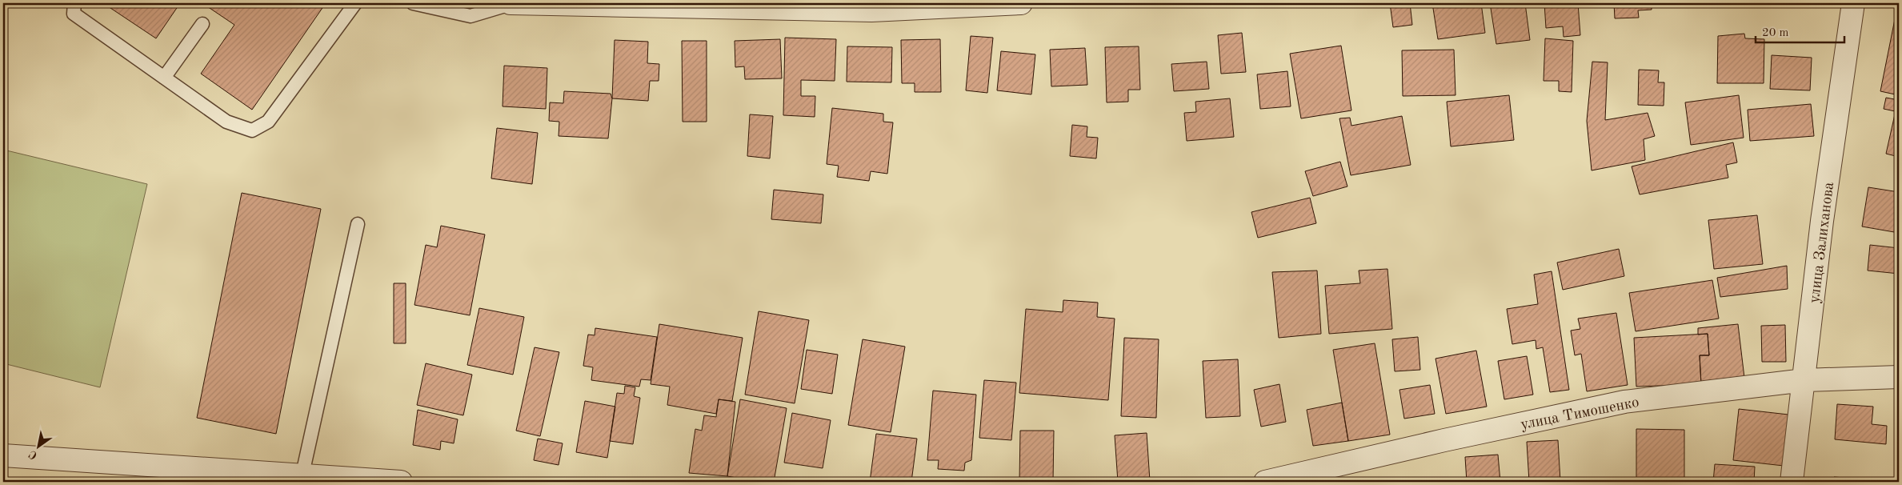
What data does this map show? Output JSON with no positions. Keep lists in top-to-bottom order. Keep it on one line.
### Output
{"streets":{"street":["улица Залиханова","улица Тимошенко"]},"crossings":[["улица Залиханова","улица Тимошенко"]],"scale_bar":"20 m","north":"bottom left"}
